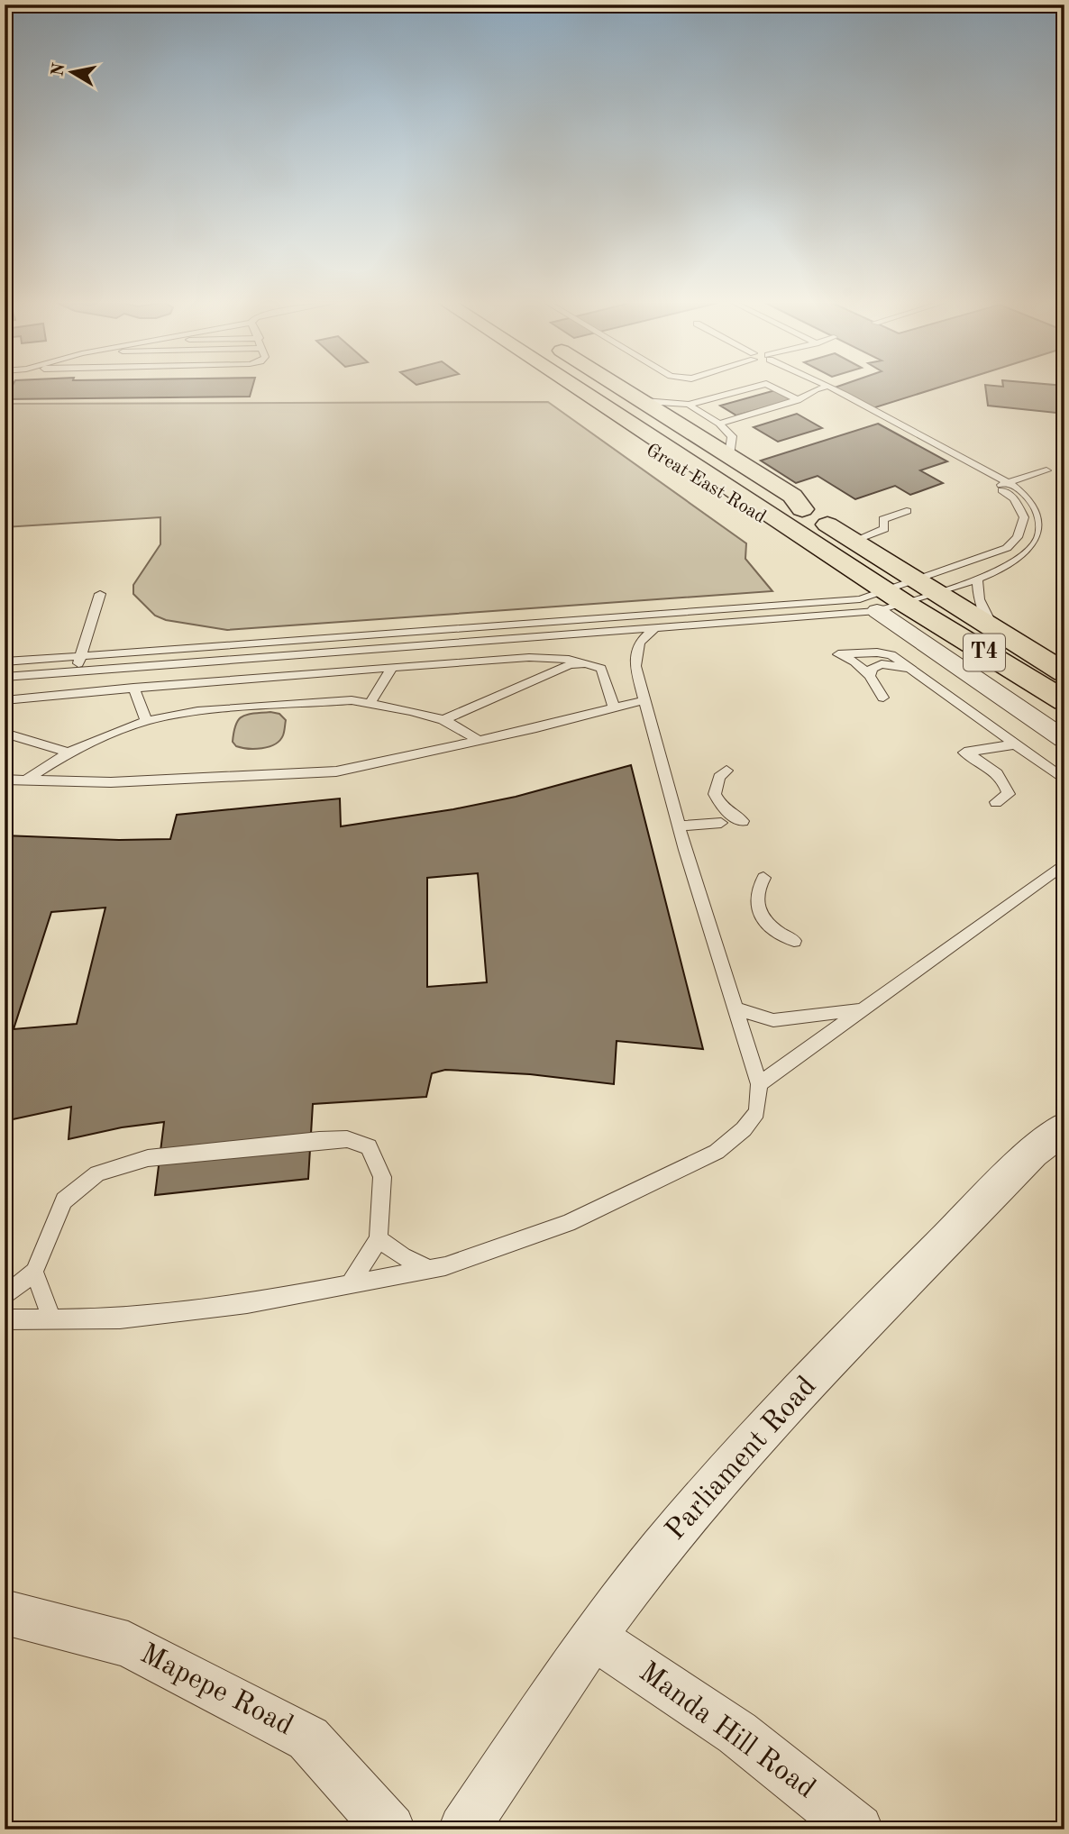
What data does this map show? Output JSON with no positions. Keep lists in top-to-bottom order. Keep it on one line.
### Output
{"streets":{"main road":["Great East Road","T4"],"street":["Parliament Road","Mapepe Road","Manda Hill Road"]},"crossings":[["Parliament Road","Manda Hill Road"]],"north":"left"}
